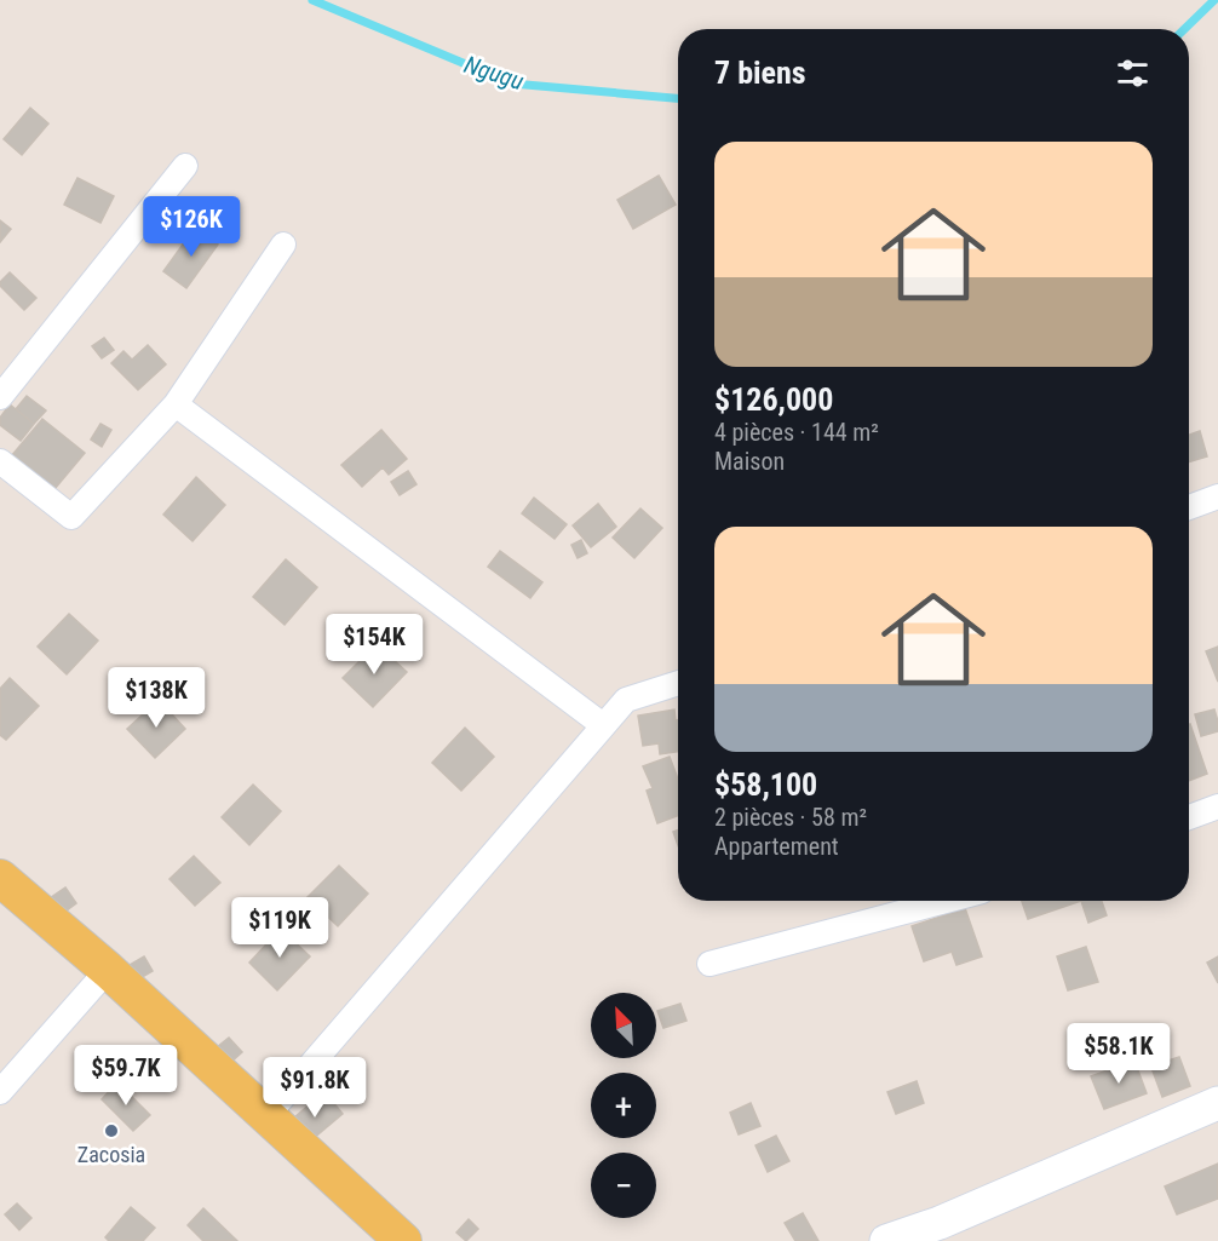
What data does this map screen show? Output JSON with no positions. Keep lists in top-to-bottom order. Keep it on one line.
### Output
{"water":["Ngugu"],"places":["Zacosia"],"north":"top left","page":{"heading":"7 biens","list":[{"name":"$126,000","note":"4 pièces · 144 m² · Maison"},{"name":"$58,100","note":"2 pièces · 58 m² · Appartement"}],"price":["$126K","$154K","$138K","$119K","$58.1K","$59.7K","$91.8K"],"map_buttons":["+","−"]}}
